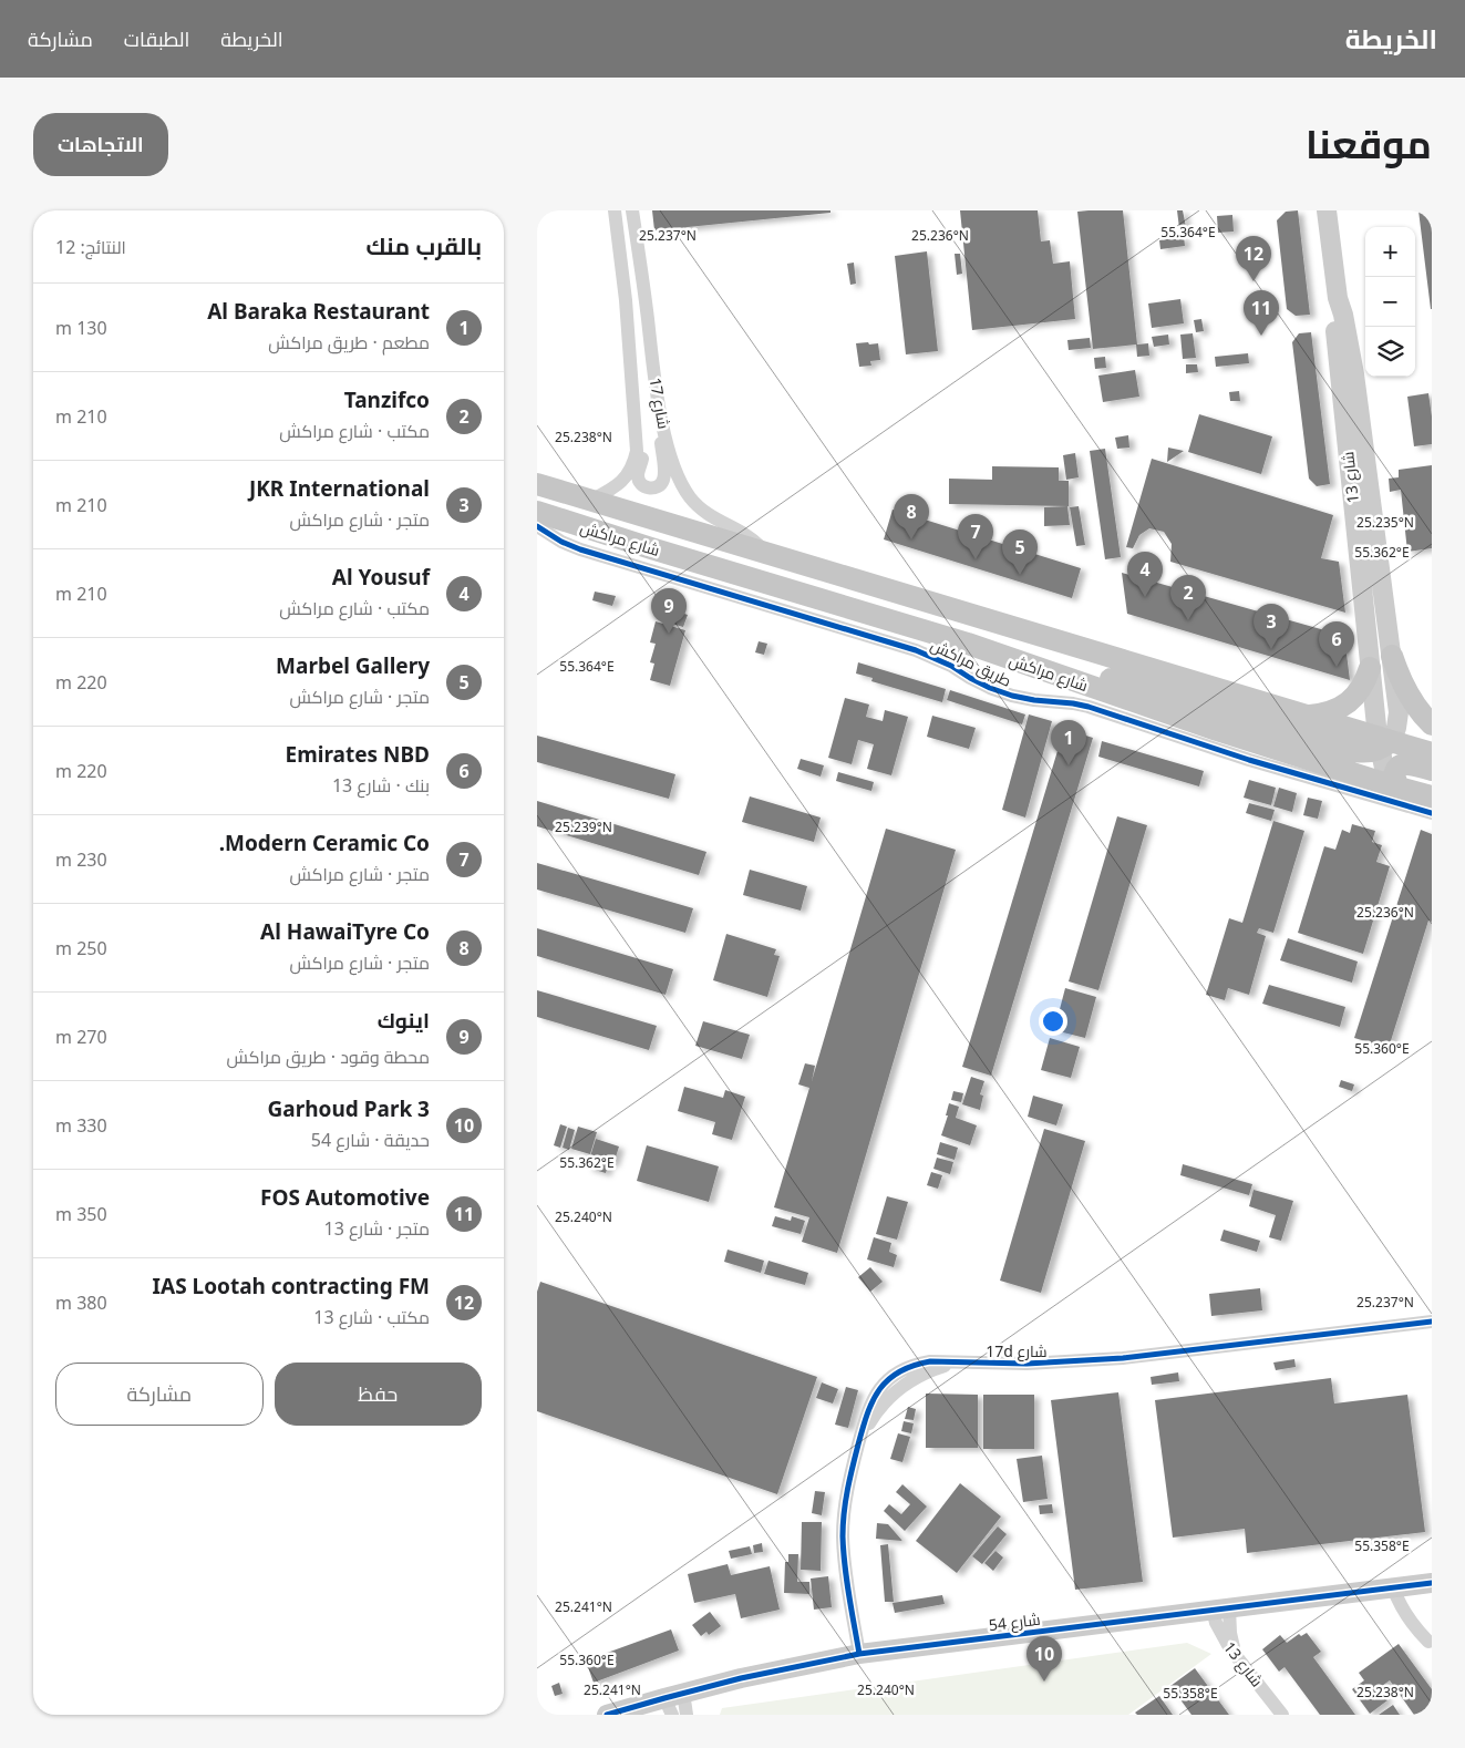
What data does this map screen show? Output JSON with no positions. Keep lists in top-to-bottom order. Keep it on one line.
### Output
{"streets":{"main road":["شارع مراكش"],"street":["شارع 17","شارع 13","طريق مراكش","17d شارع","شارع 54"]},"crossings":[["شارع 17","شارع مراكش"],["شارع 13","شارع مراكش"],["شارع 13","شارع 54"],["17d شارع","شارع 54"]],"page":{"header":"الخريطة","nav":["الخريطة","الطبقات","مشاركة"],"title":"موقعنا","buttons":["الاتجاهات",["حفظ","مشاركة"]],"heading":["بالقرب منك","النتائج: 12"],"map_buttons":["+","−"],"pins":["12","11","8","7","5","4","2","9","3","6","1","10"],"list":[{"mark":"1","name":"Al Baraka Restaurant","note":"مطعم · طريق مراكش","value":"130 m"},{"mark":"2","name":"Tanzifco","note":"مكتب · شارع مراكش","value":"210 m"},{"mark":"3","name":"JKR International","note":"متجر · شارع مراكش","value":"210 m"},{"mark":"4","name":"Al Yousuf","note":"مكتب · شارع مراكش","value":"210 m"},{"mark":"5","name":"Marbel Gallery","note":"متجر · شارع مراكش","value":"220 m"},{"mark":"6","name":"Emirates NBD","note":"بنك · شارع 13","value":"220 m"},{"mark":"7","name":"Modern Ceramic Co.","note":"متجر · شارع مراكش","value":"230 m"},{"mark":"8","name":"Al HawaiTyre Co","note":"متجر · شارع مراكش","value":"250 m"},{"mark":"9","name":"اينوك","note":"محطة وقود · طريق مراكش","value":"270 m"},{"mark":"10","name":"Garhoud Park 3","note":"حديقة · شارع 54","value":"330 m"},{"mark":"11","name":"FOS Automotive","note":"متجر · شارع 13","value":"350 m"},{"mark":"12","name":"IAS Lootah contracting FM","note":"مكتب · شارع 13","value":"380 m"}]},"coordinates":["55.364°E","25.237°N","25.236°N","25.238°N","25.235°N","55.362°E","25.239°N","55.360°E","25.240°N","55.358°E","25.241°N"]}
